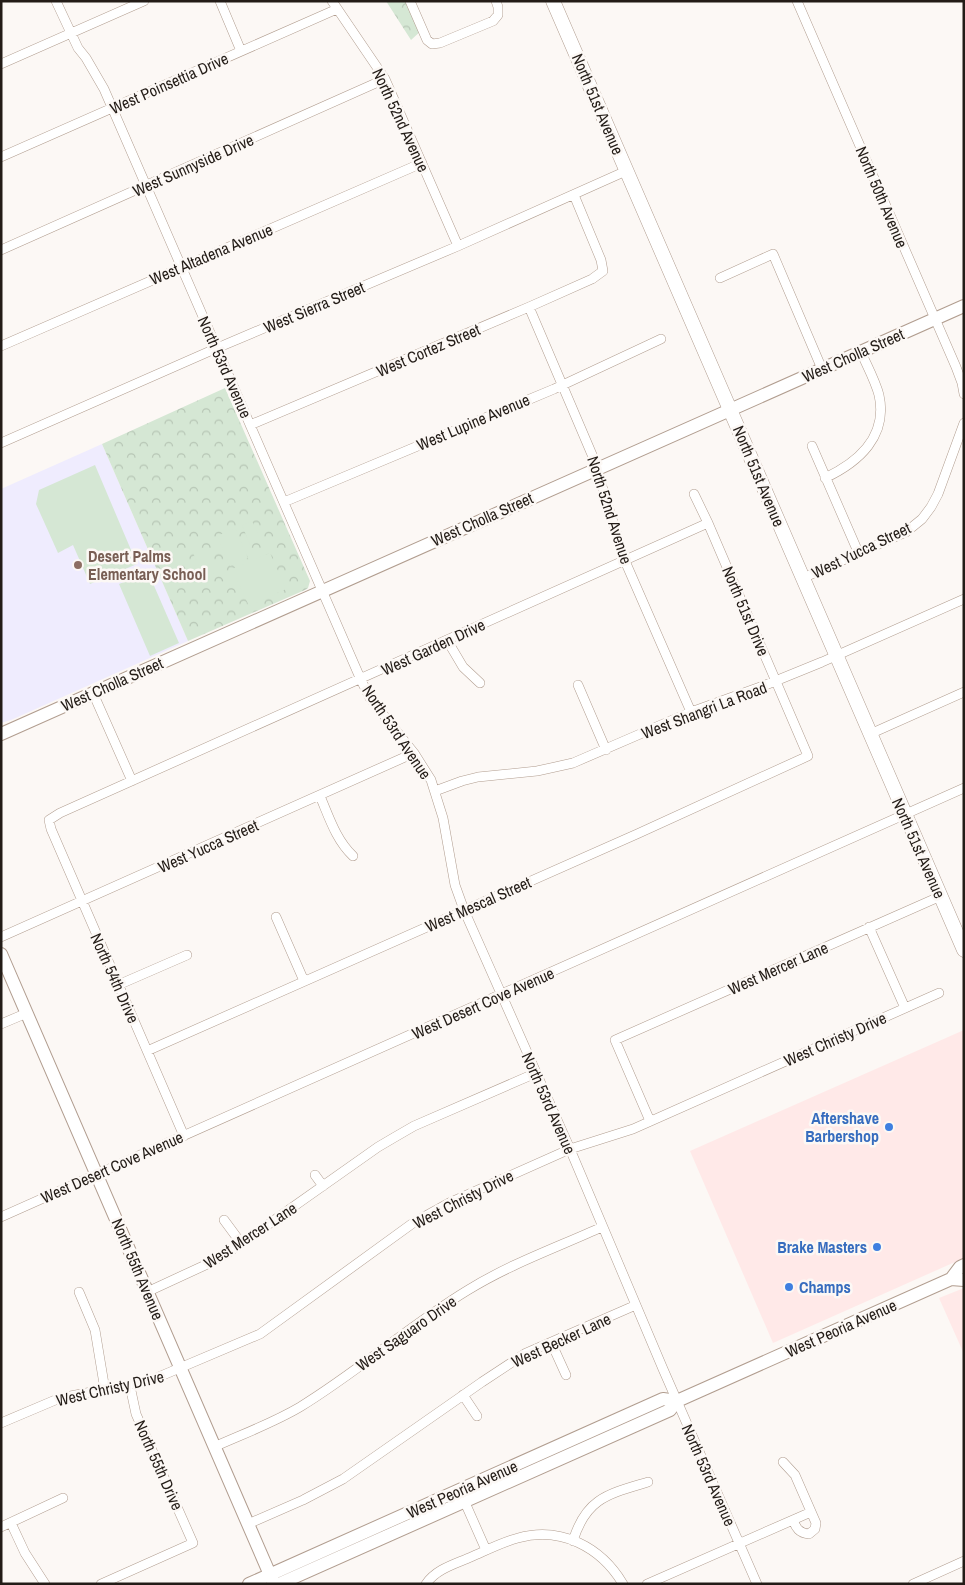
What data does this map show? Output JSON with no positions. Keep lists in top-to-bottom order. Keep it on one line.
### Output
{"streets":{"main road":["North 51st Avenue"],"street":["West Poinsettia Drive","North 52nd Avenue","West Sunnyside Drive","North 50th Avenue","West Altadena Avenue","West Sierra Street","West Cortez Street","West Cholla Street","North 53rd Avenue","West Lupine Avenue","West Yucca Street","North 51st Drive","West Garden Drive","West Shangri La Road","West Mescal Street","West Mercer Lane","North 54th Drive","West Desert Cove Avenue","West Christy Drive","North 55th Avenue","West Peoria Avenue","West Saguaro Drive","West Becker Lane","North 55th Drive"]},"crossings":[["West Poinsettia Drive","North 52nd Avenue"],["West Poinsettia Drive","North 53rd Avenue"],["North 51st Avenue","West Sierra Street"],["North 51st Avenue","West Cholla Street"],["North 51st Avenue","West Yucca Street"],["North 51st Avenue","West Shangri La Road"],["North 51st Avenue","West Mercer Lane"],["North 51st Avenue","West Desert Cove Avenue"],["North 52nd Avenue","West Sunnyside Drive"],["North 52nd Avenue","West Altadena Avenue"],["North 52nd Avenue","West Sierra Street"],["North 52nd Avenue","West Cortez Street"],["North 52nd Avenue","West Cholla Street"],["North 52nd Avenue","West Lupine Avenue"],["North 52nd Avenue","West Garden Drive"],["North 52nd Avenue","West Shangri La Road"],["West Sunnyside Drive","North 53rd Avenue"],["North 50th Avenue","West Cholla Street"],["West Altadena Avenue","North 53rd Avenue"],["West Sierra Street","West Cortez Street"],["West Sierra Street","North 53rd Avenue"],["West Cortez Street","North 53rd Avenue"],["West Cholla Street","North 53rd Avenue"],["North 53rd Avenue","West Lupine Avenue"],["North 53rd Avenue","West Yucca Street"],["North 53rd Avenue","West Garden Drive"],["North 53rd Avenue","West Shangri La Road"],["North 53rd Avenue","West Mescal Street"],["North 53rd Avenue","West Mercer Lane"],["North 53rd Avenue","West Desert Cove Avenue"],["North 53rd Avenue","West Christy Drive"],["North 53rd Avenue","West Peoria Avenue"],["North 53rd Avenue","West Saguaro Drive"],["North 53rd Avenue","West Becker Lane"],["West Yucca Street","North 54th Drive"],["North 51st Drive","West Garden Drive"],["North 51st Drive","West Shangri La Road"],["North 51st Drive","West Mescal Street"],["West Garden Drive","North 54th Drive"],["West Mescal Street","North 54th Drive"],["West Mercer Lane","West Christy Drive"],["West Mercer Lane","North 55th Avenue"],["North 54th Drive","West Desert Cove Avenue"],["West Desert Cove Avenue","North 55th Avenue"],["West Christy Drive","North 55th Avenue"],["West Christy Drive","North 55th Drive"],["North 55th Avenue","West Peoria Avenue"],["North 55th Avenue","West Saguaro Drive"],["North 55th Avenue","West Becker Lane"]],"places":["Desert Palms Elementary School","Aftershave Barbershop","Brake Masters","Champs"]}
